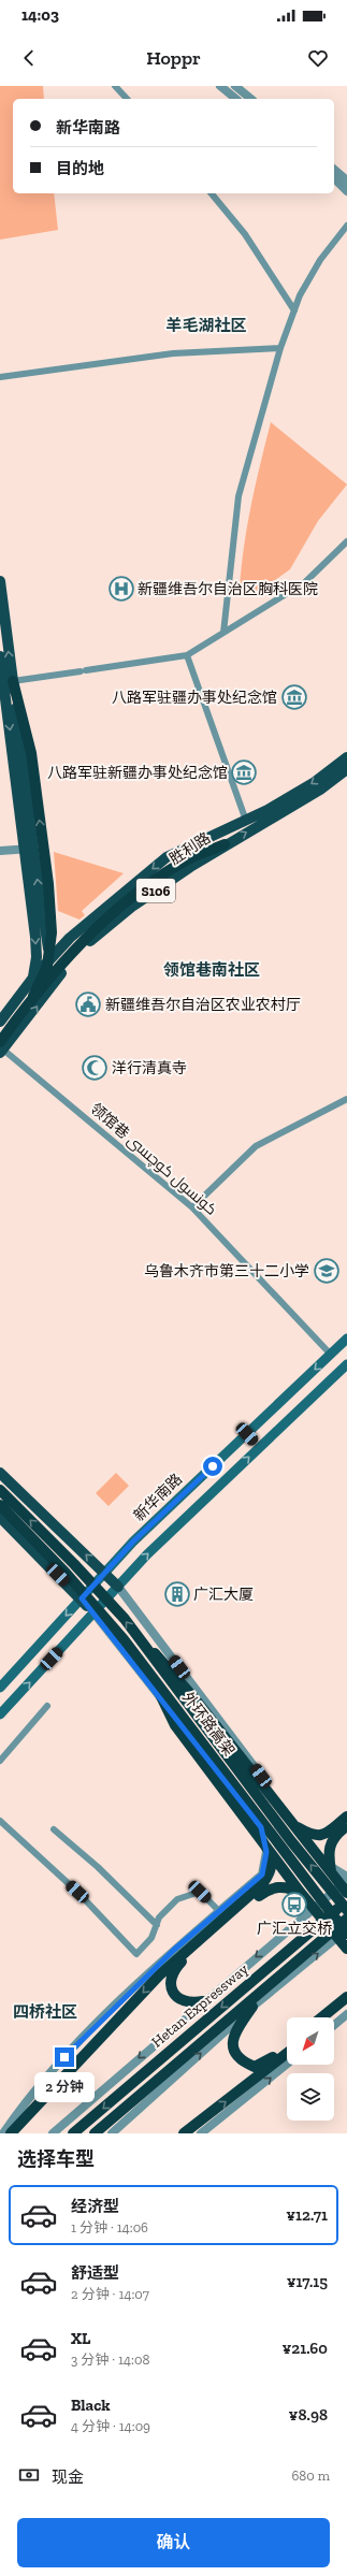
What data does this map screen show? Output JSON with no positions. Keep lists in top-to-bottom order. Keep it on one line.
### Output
{"streets":{"highway":["外环路高架","Hetan Expressway"],"main road":["胜利路","S106","新华南路"],"street":["领馆巷 كونسول كوچىسى"]},"crossings":[["胜利路","S106"],["胜利路","领馆巷 كونسول كوچىسى"],["领馆巷 كونسول كوچىسى","新华南路"]],"districts":["羊毛湖社区","领馆巷南社区","四桥社区"],"places":{"hospital":["新疆维吾尔自治区胸科医院"],"museum":["八路军驻疆办事处纪念馆","八路军驻新疆办事处纪念馆"],"public building":["新疆维吾尔自治区农业农村厅"],"mosque":["洋行清真寺"],"school or university":["乌鲁木齐市第三十二小学"],"building":["广汇大厦"],"bus stop":["广汇立交桥"]},"north":"bottom left","page":{"status":"14:03","header":"Hoppr","banner":["新华南路","目的地"],"bubble":"2 分钟","heading":"选择车型","list":[{"name":"经济型","note":"1 分钟 · 14:06","value":"¥12.71"},{"name":"舒适型","note":"2 分钟 · 14:07","value":"¥17.15"},{"name":"XL","note":"3 分钟 · 14:08","value":"¥21.60"},{"name":"Black","note":"4 分钟 · 14:09","value":"¥8.98"}],"pay":["现金","680 m"],"buttons":"确认"}}
